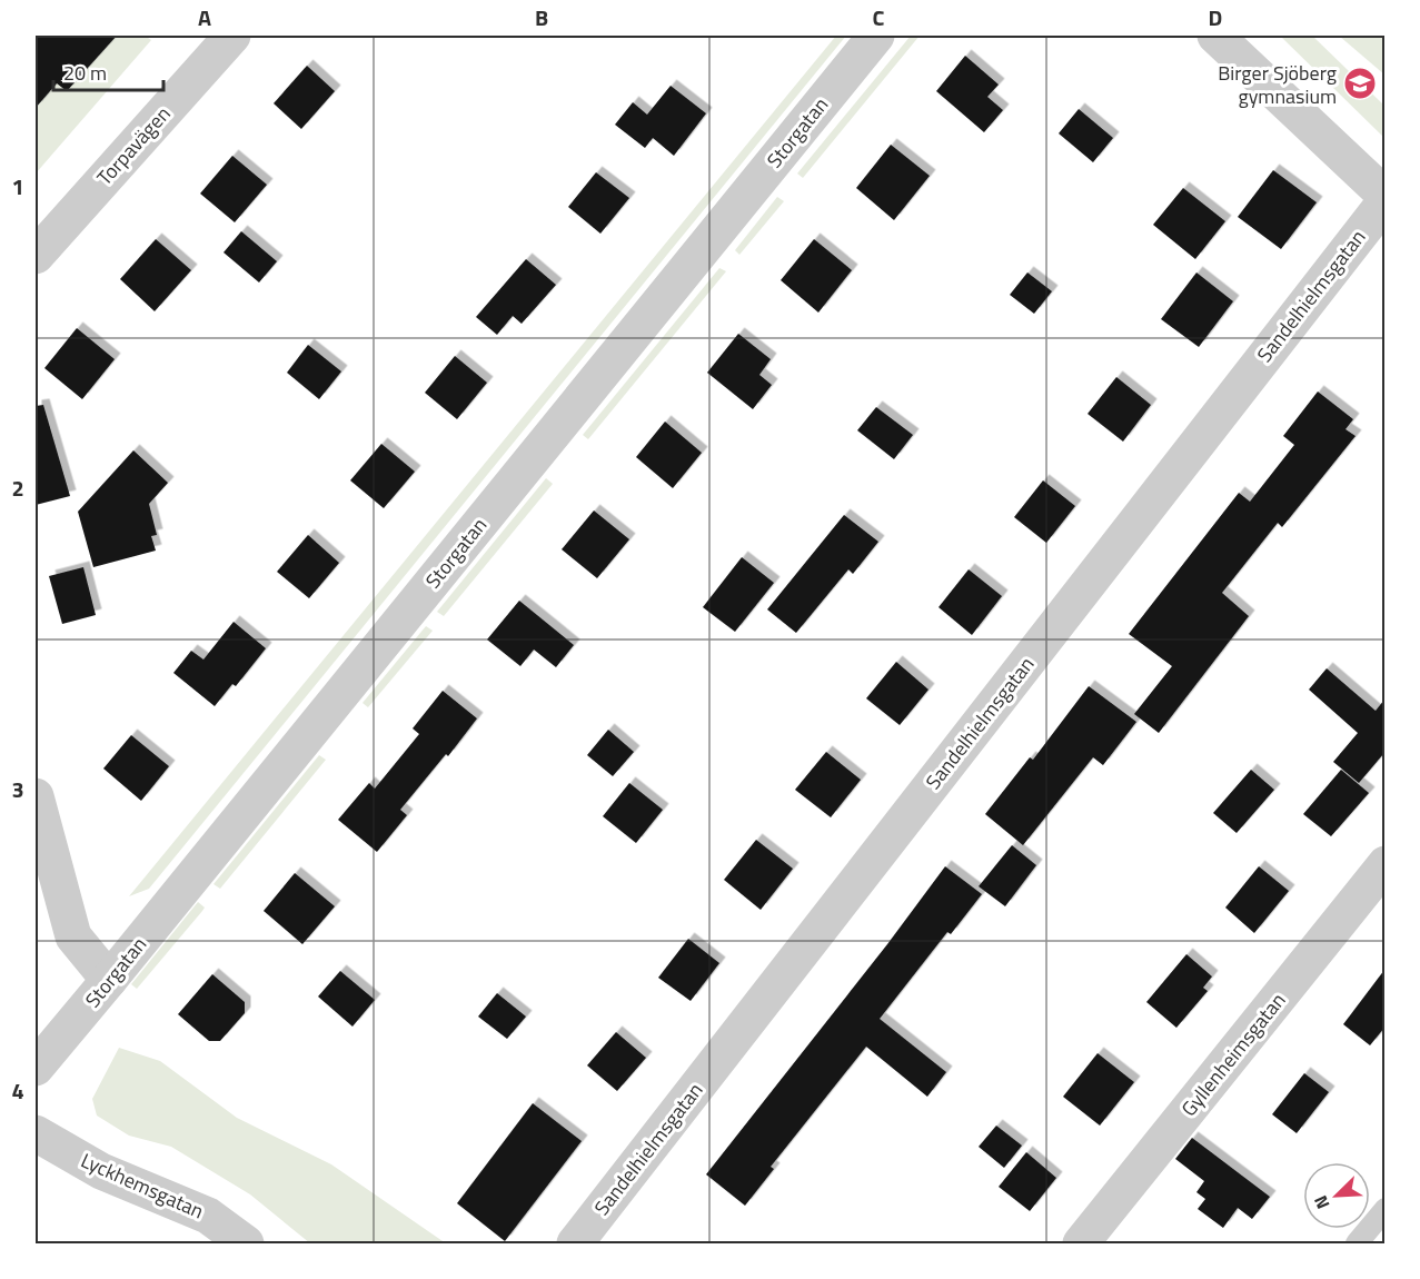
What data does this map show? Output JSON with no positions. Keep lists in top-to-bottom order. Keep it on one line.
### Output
{"streets":{"street":["Storgatan","Torpavägen","Sandelhielmsgatan","Gyllenheimsgatan","Lyckhemsgatan"]},"places":{"school or university":["Birger Sjöberg gymnasium"]},"scale_bar":"20 m","north":"bottom left","grid":{"columns":["A","B","C","D"],"rows":["1","2","3","4"]}}
